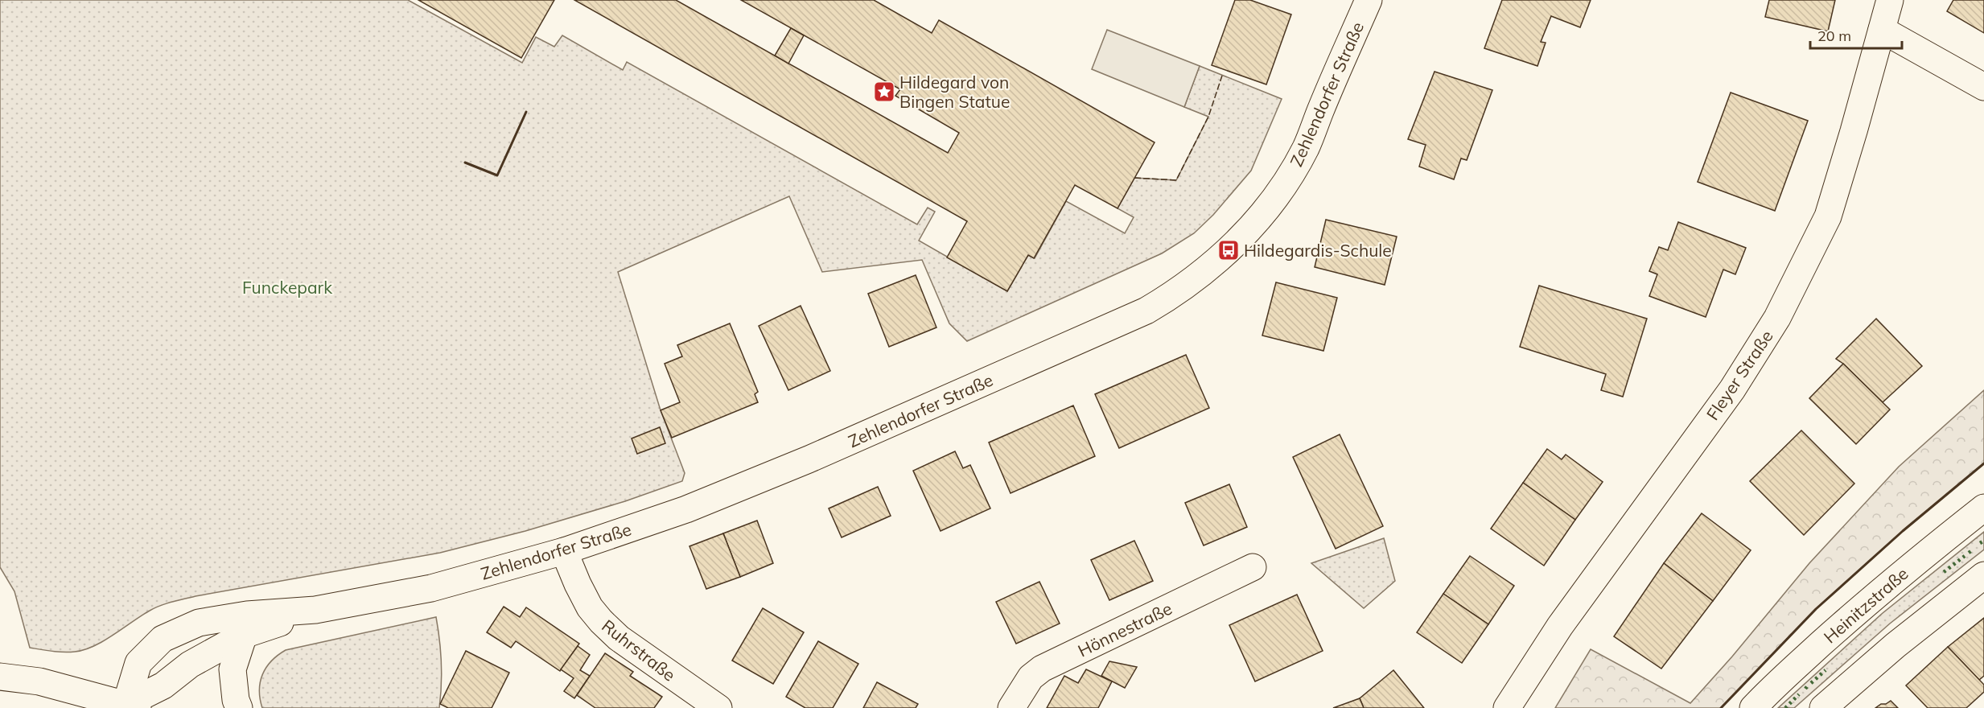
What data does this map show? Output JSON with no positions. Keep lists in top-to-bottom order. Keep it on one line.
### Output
{"streets":{"street":["Zehlendorfer Straße","Fleyer Straße","Heinitzstraße","Hönnestraße","Ruhrstraße"]},"crossings":[["Zehlendorfer Straße","Ruhrstraße"]],"parks":["Funckepark"],"places":{"place":["Hildegard von Bingen Statue"],"bus stop":["Hildegardis-Schule"]},"scale_bar":"20 m"}
